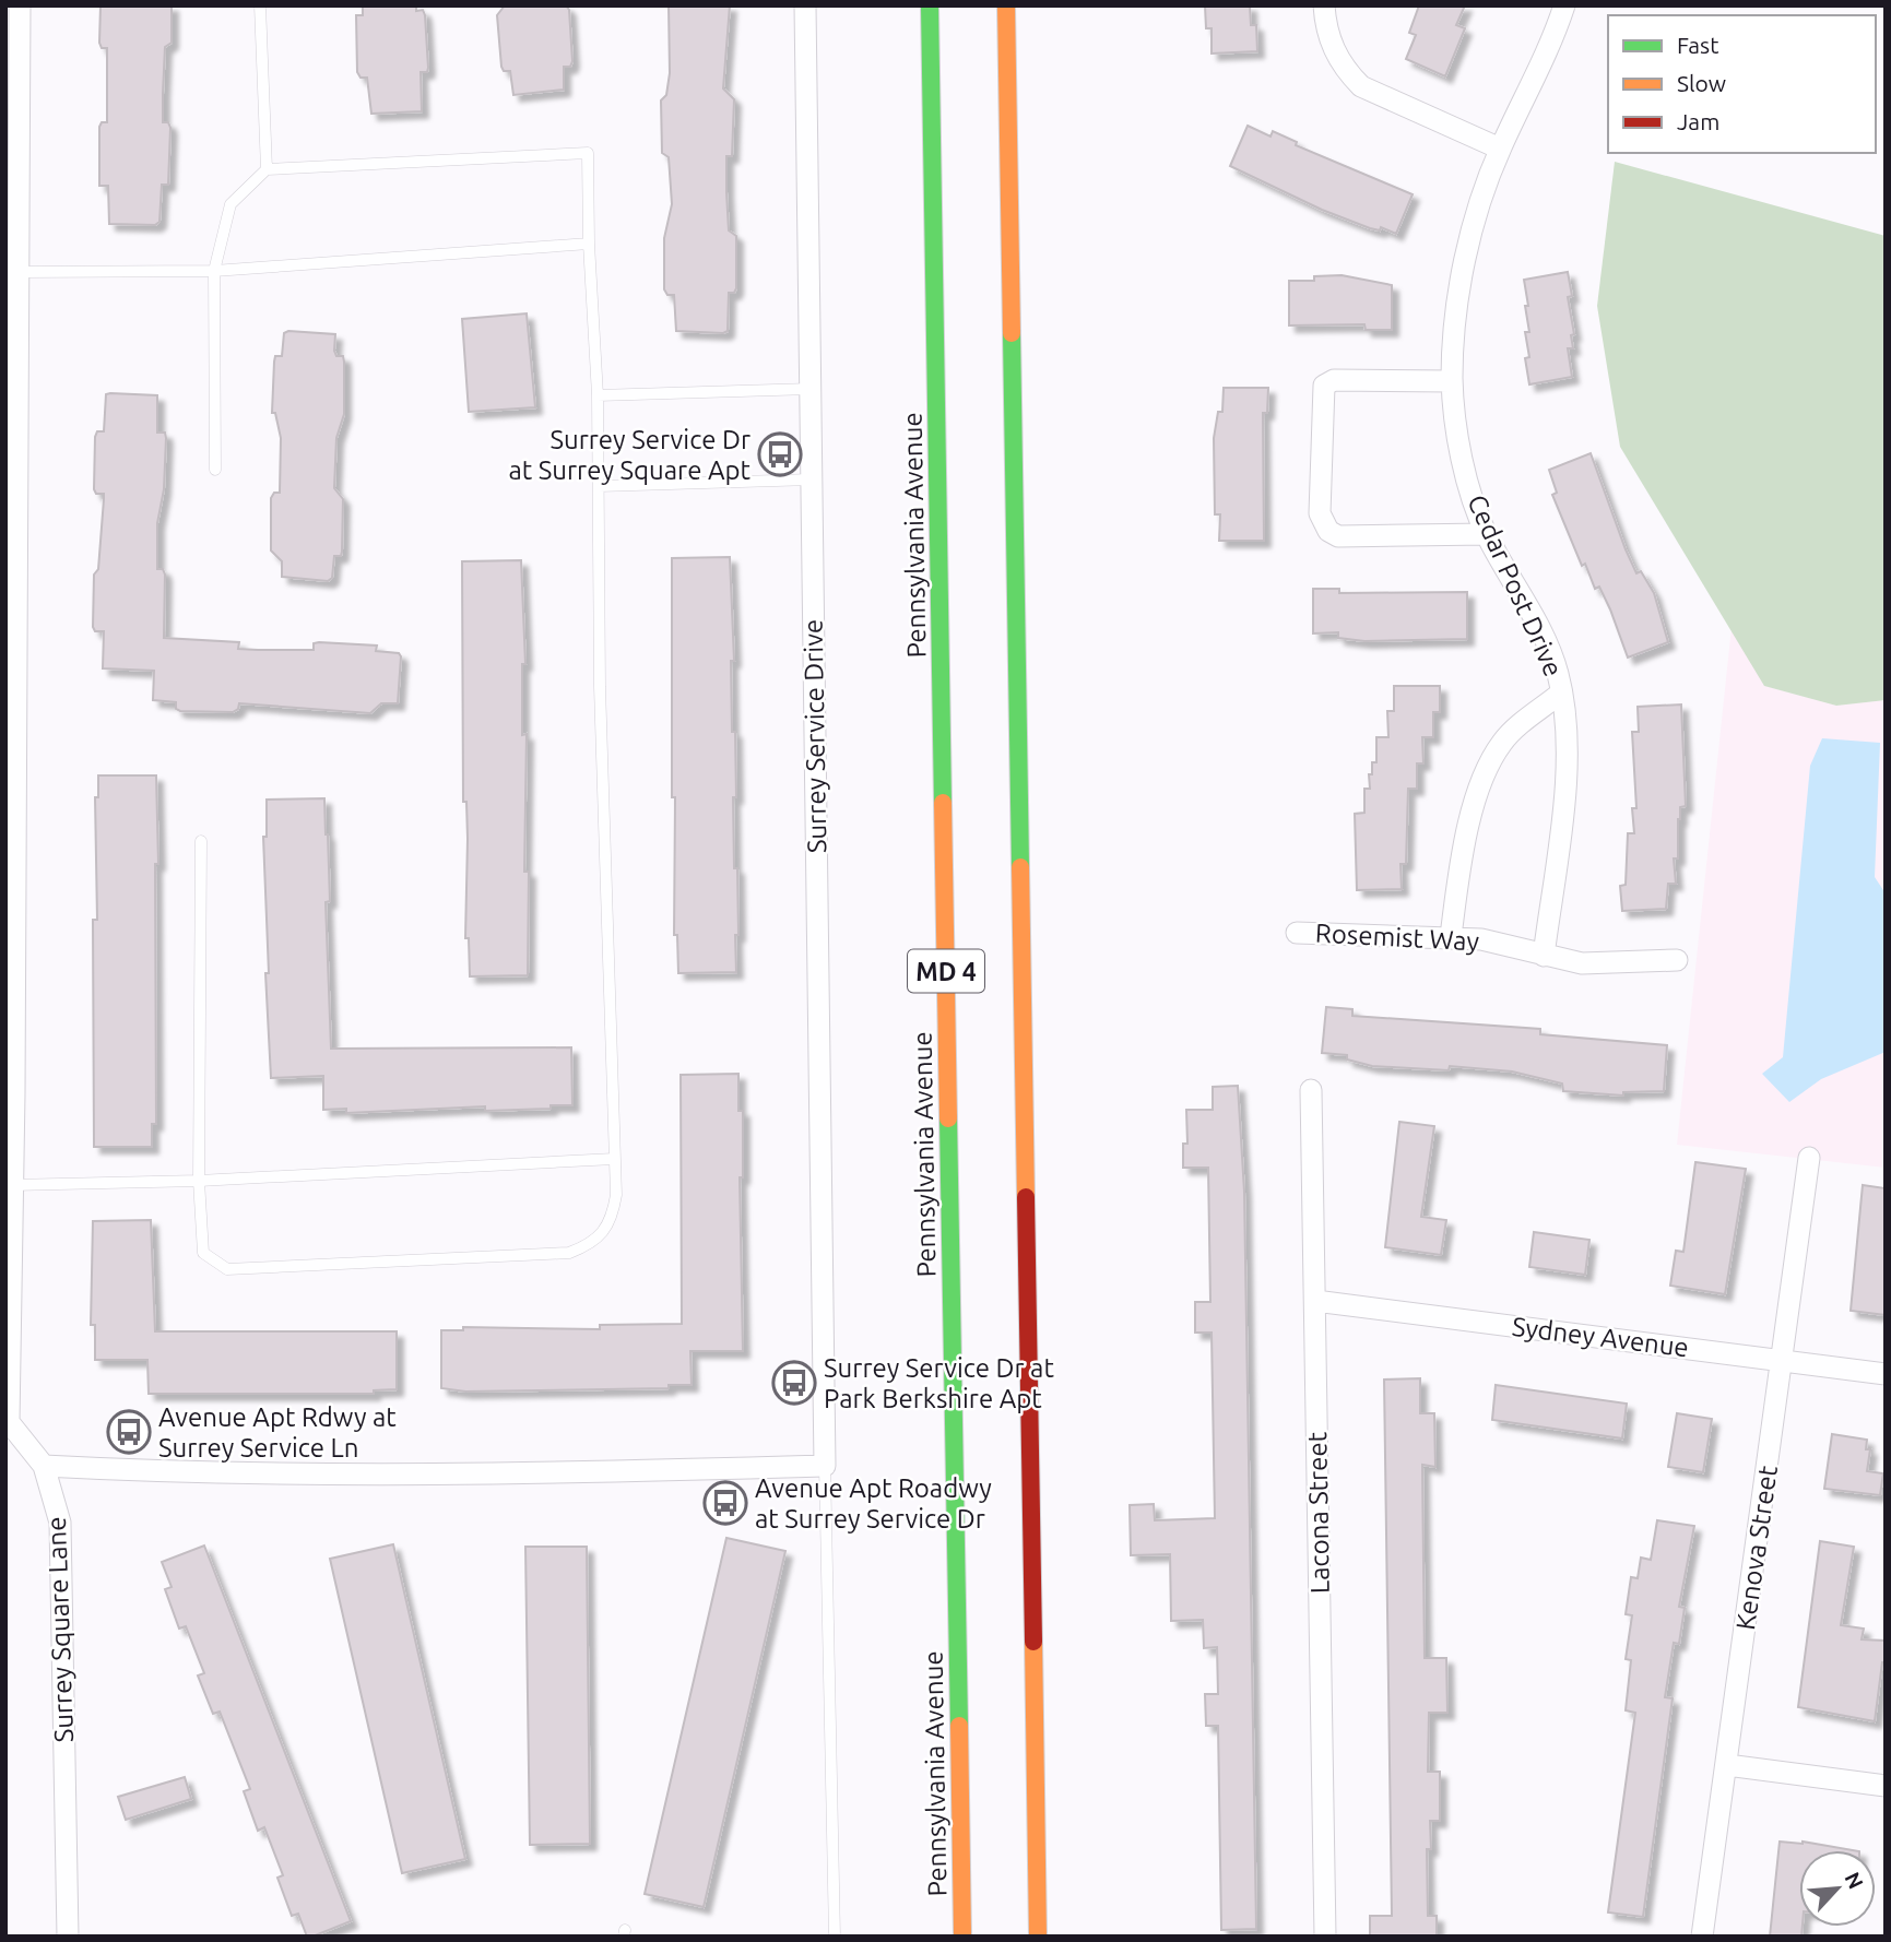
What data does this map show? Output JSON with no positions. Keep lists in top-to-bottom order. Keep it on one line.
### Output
{"streets":{"highway":["Pennsylvania Avenue","MD 4"],"street":["Cedar Post Drive","Surrey Service Drive","Rosemist Way","Sydney Avenue","Lacona Street","Kenova Street","Surrey Square Lane"]},"crossings":[["Cedar Post Drive","Rosemist Way"],["Sydney Avenue","Lacona Street"],["Sydney Avenue","Kenova Street"]],"places":{"bus stop":["Surrey Service Dr at Surrey Square Apt","Surrey Service Dr at Park Berkshire Apt","Avenue Apt Rdwy at Surrey Service Ln","Avenue Apt Roadwy at Surrey Service Dr"]},"legend":["Fast","Slow","Jam"],"north":"top right"}
